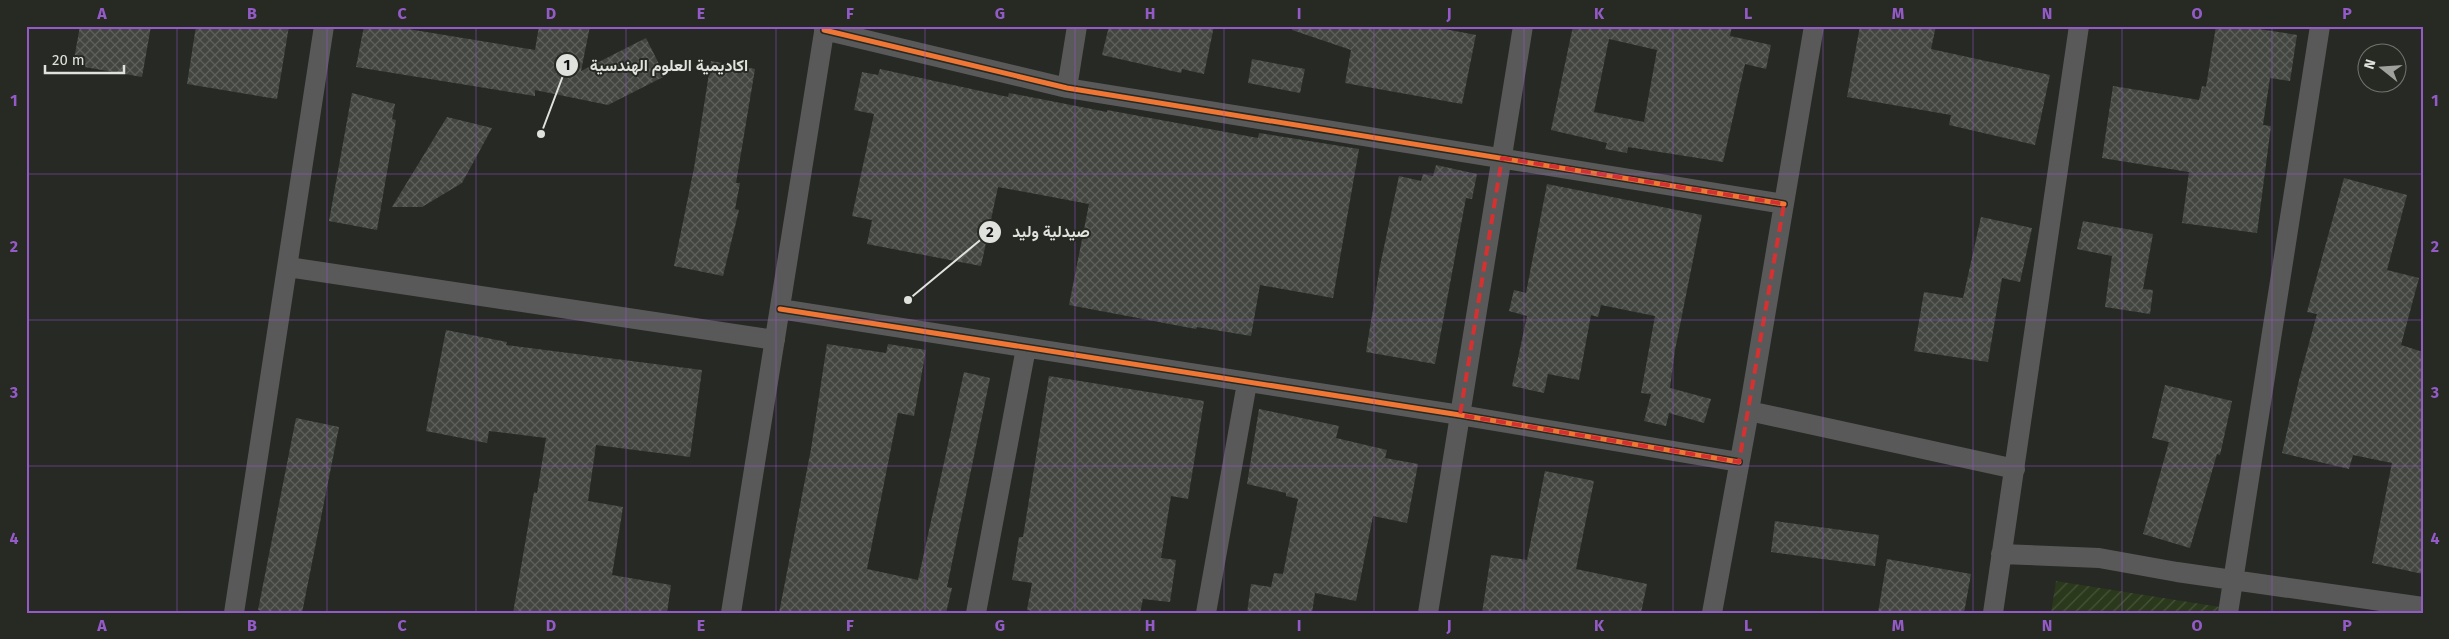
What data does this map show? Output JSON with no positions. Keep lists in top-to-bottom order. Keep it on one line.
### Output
{"places":["اكاديمية العلوم الهندسية","صيدلية وليد"],"scale_bar":"20 m","north":"left","grid":{"columns":["A","B","C","D","E","F","G","H","I","J","K","L","M","N","O","P"],"rows":["1","2","3","4"]}}
